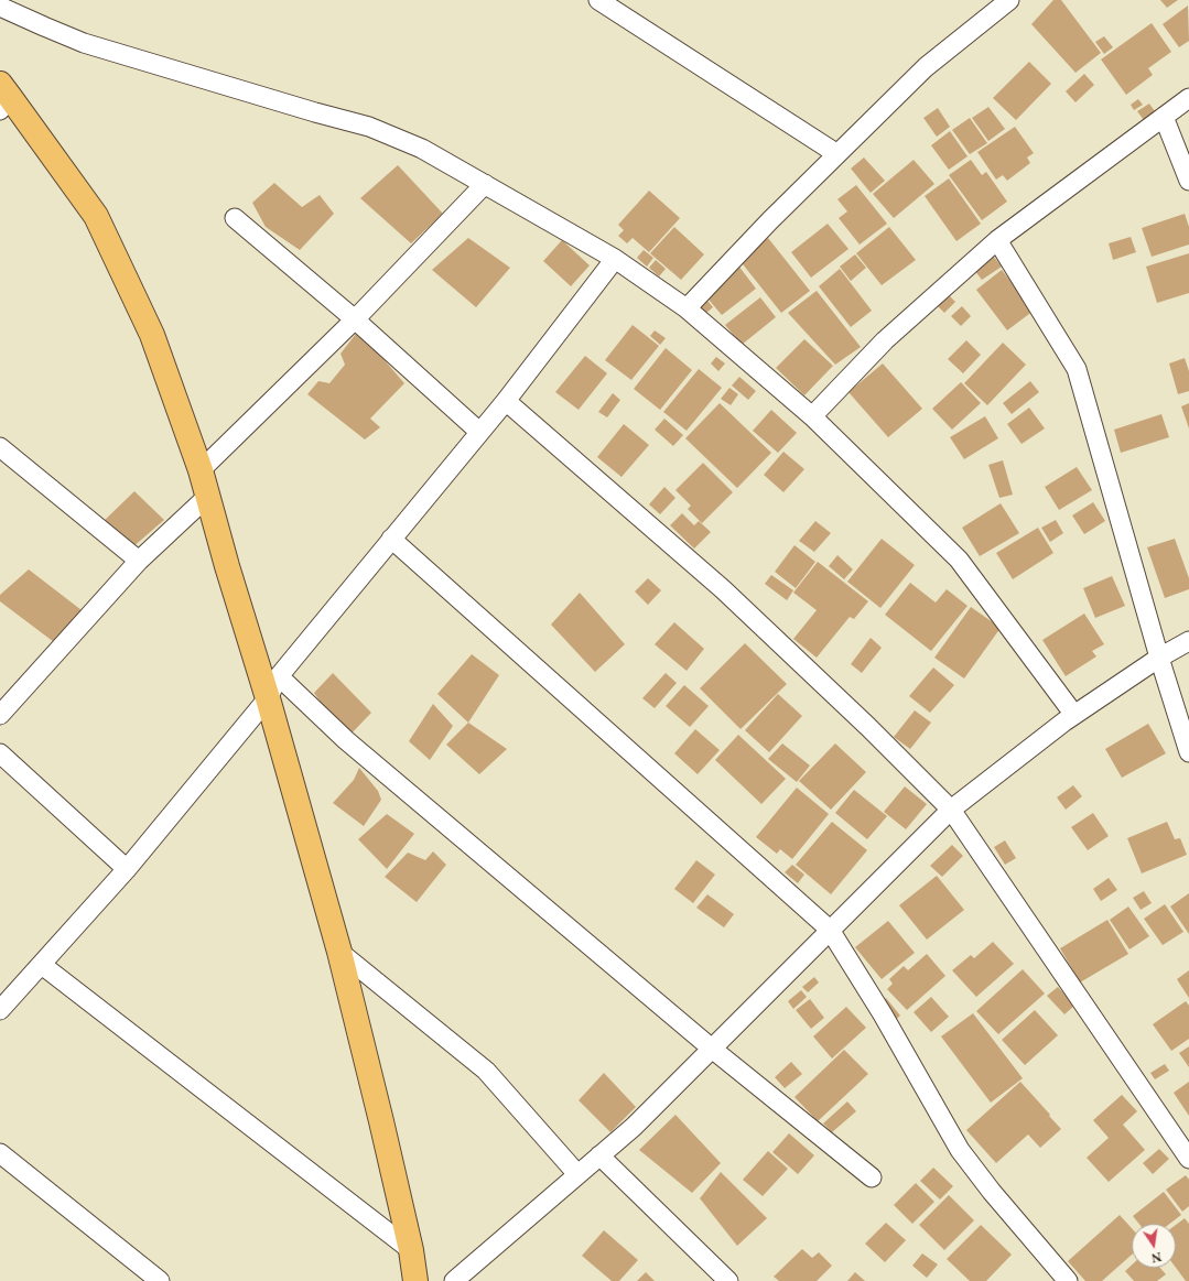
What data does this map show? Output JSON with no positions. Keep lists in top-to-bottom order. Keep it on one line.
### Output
{"north":"bottom"}
